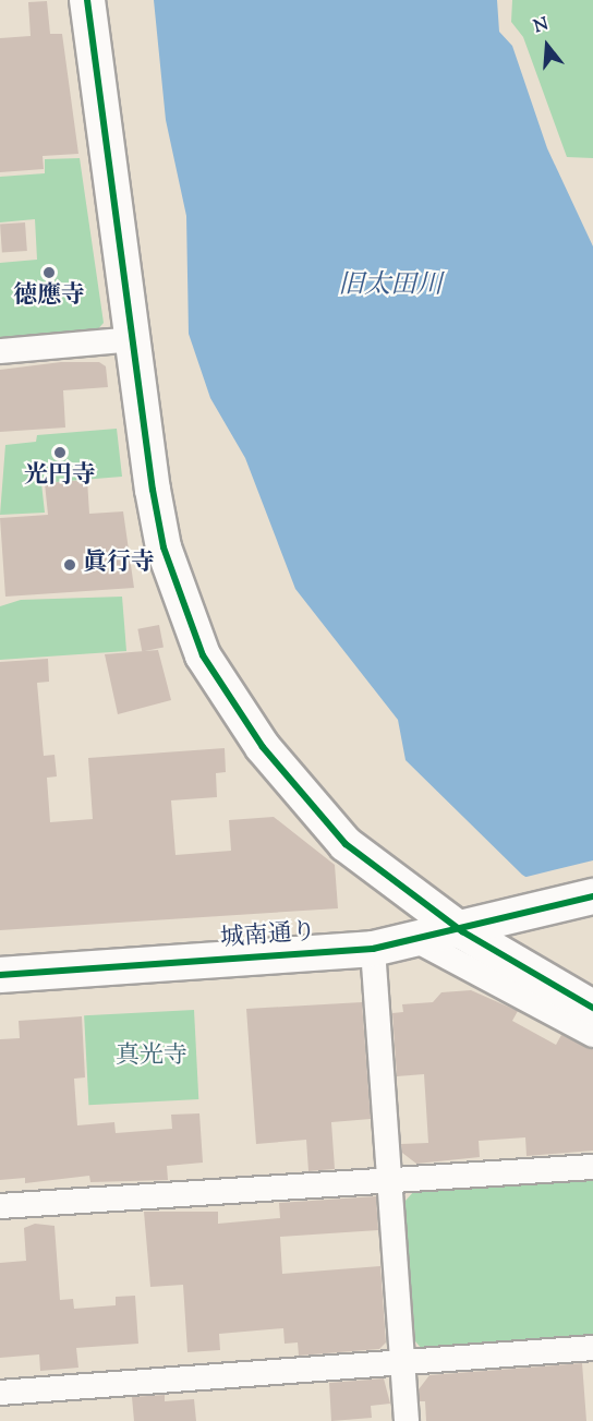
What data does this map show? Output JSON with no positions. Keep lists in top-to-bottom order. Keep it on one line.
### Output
{"streets":{"street":["城南通り"]},"water":["旧太田川"],"parks":["真光寺"],"places":["徳應寺","光円寺","眞行寺"],"north":"top"}
